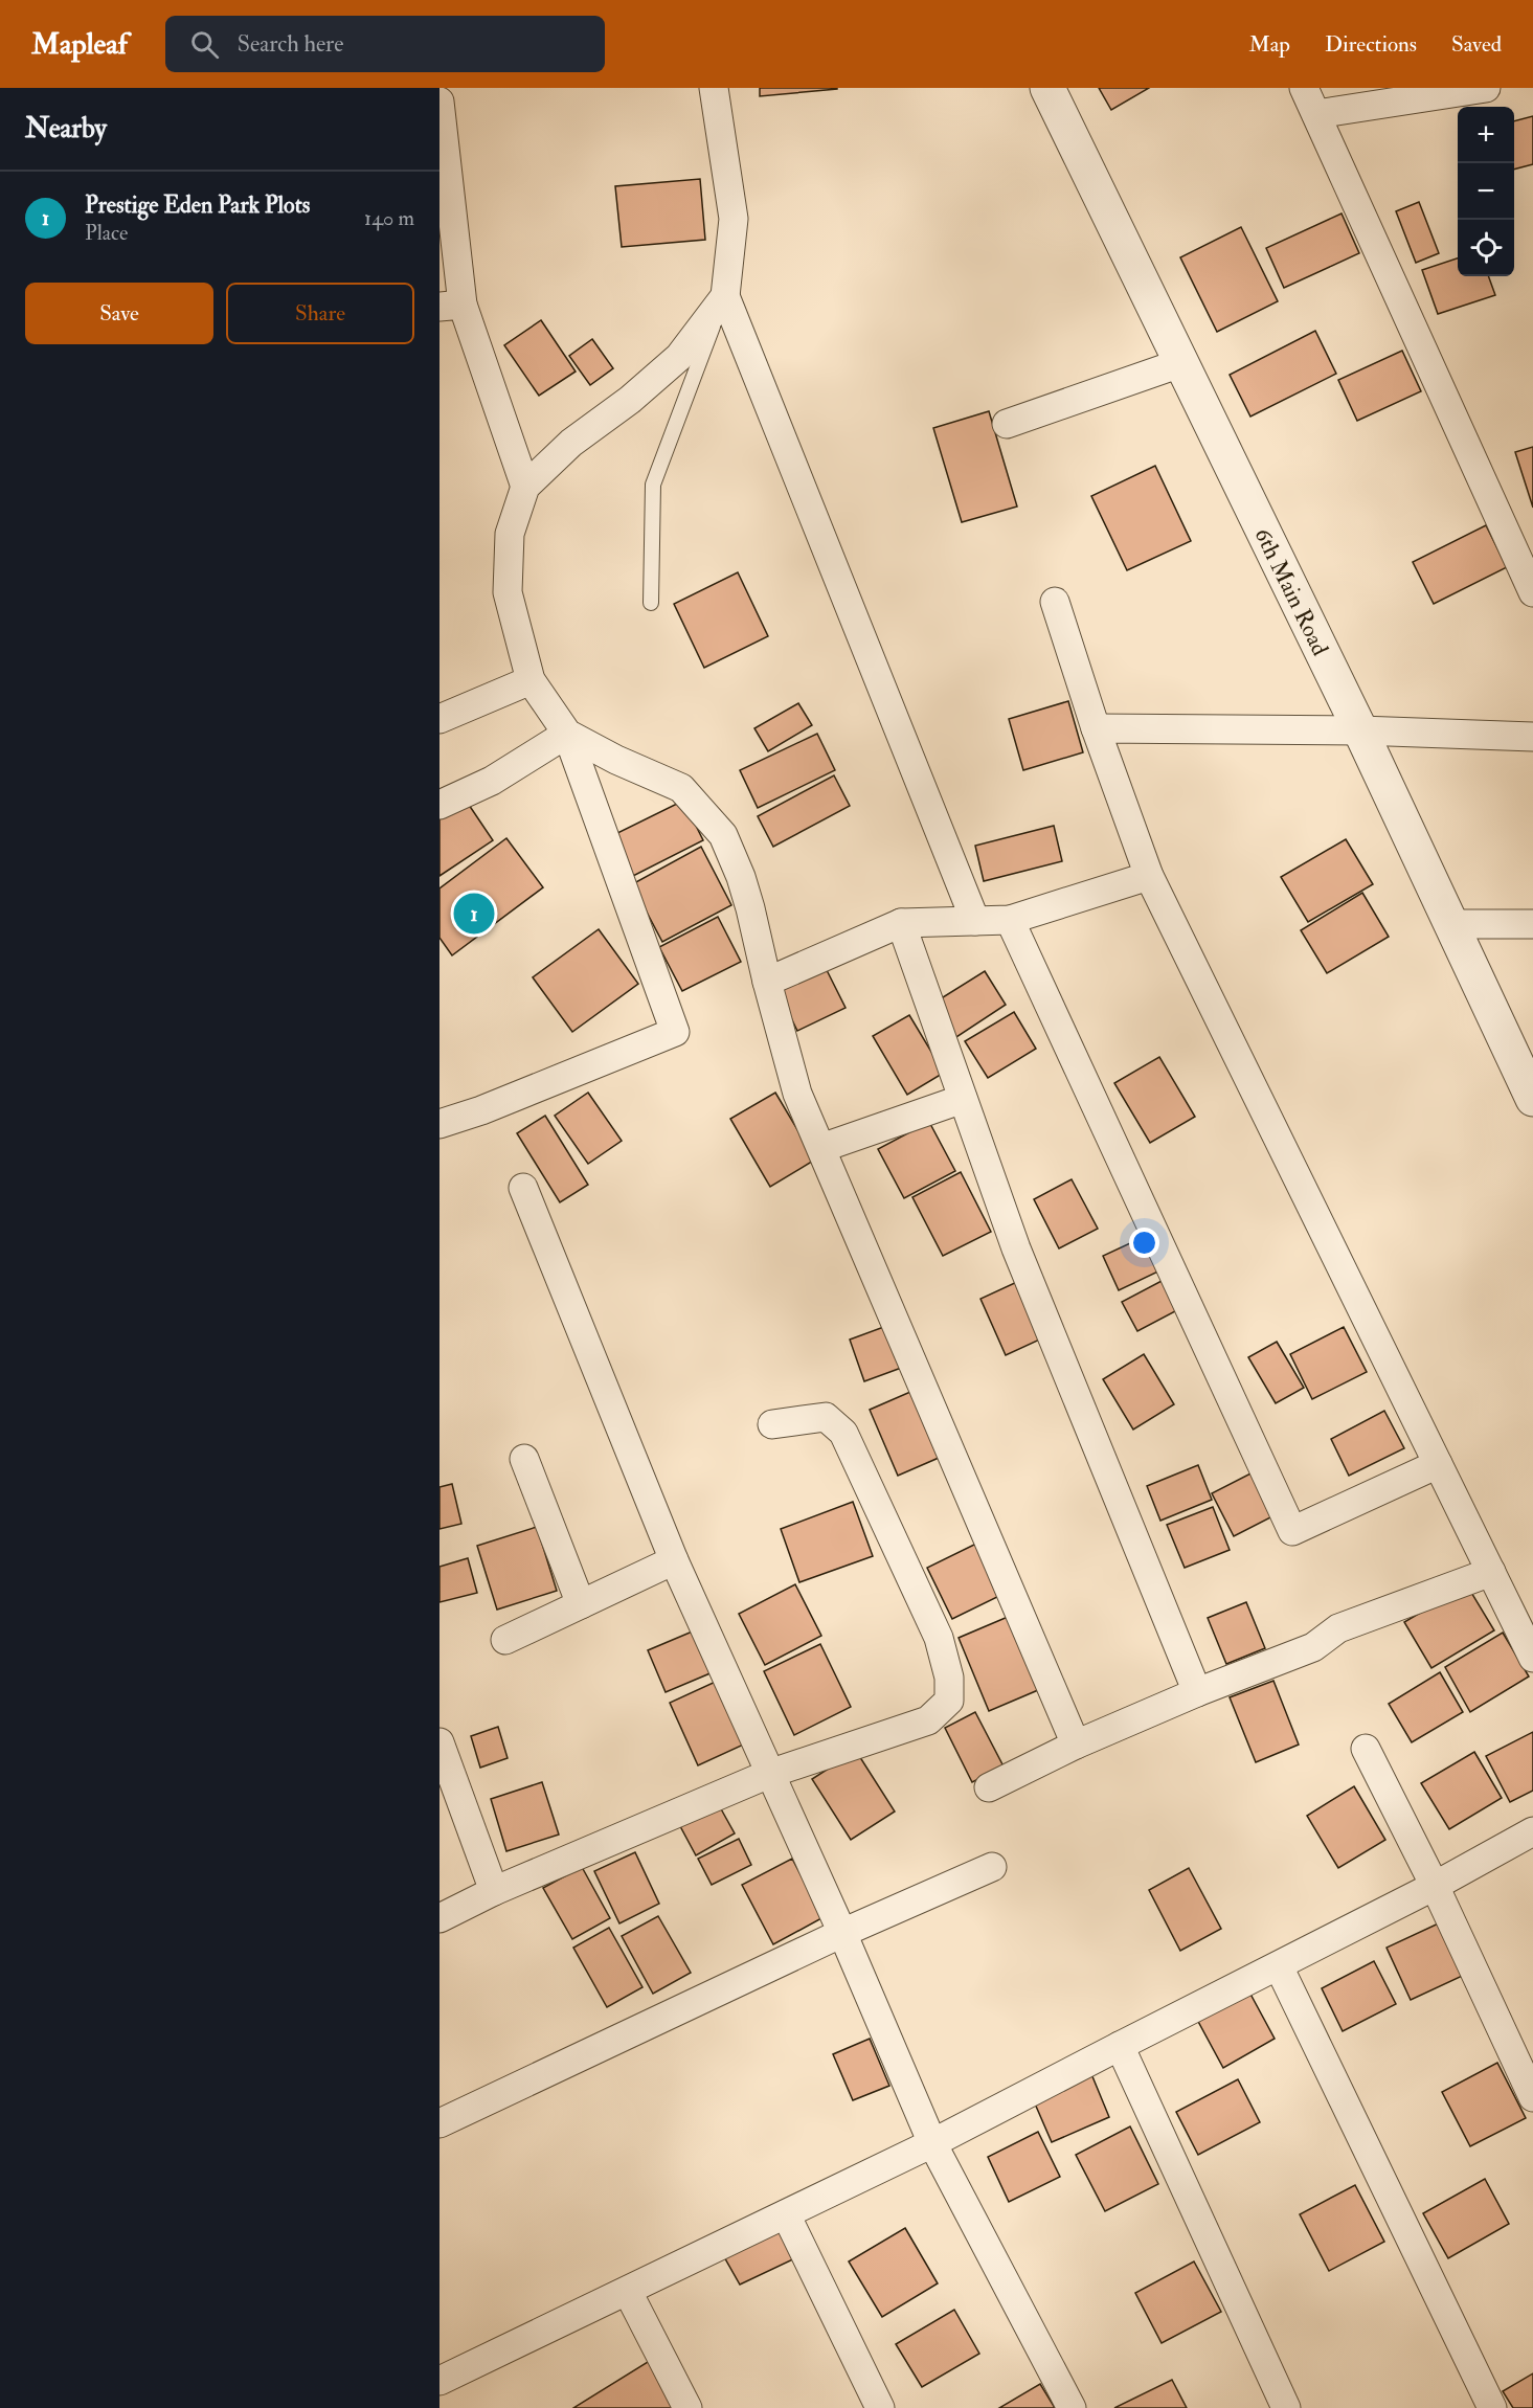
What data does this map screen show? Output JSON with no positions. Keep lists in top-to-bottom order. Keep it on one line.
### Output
{"streets":{"street":["6th Main Road"]},"page":{"header":"Mapleaf","search":"Search here","nav":["Map","Directions","Saved"],"heading":"Nearby","map_buttons":["+","−"],"list":[{"mark":"1","name":"Prestige Eden Park Plots","note":"Place","value":"140 m"}],"buttons":["Save","Share"],"pins":"1"}}
